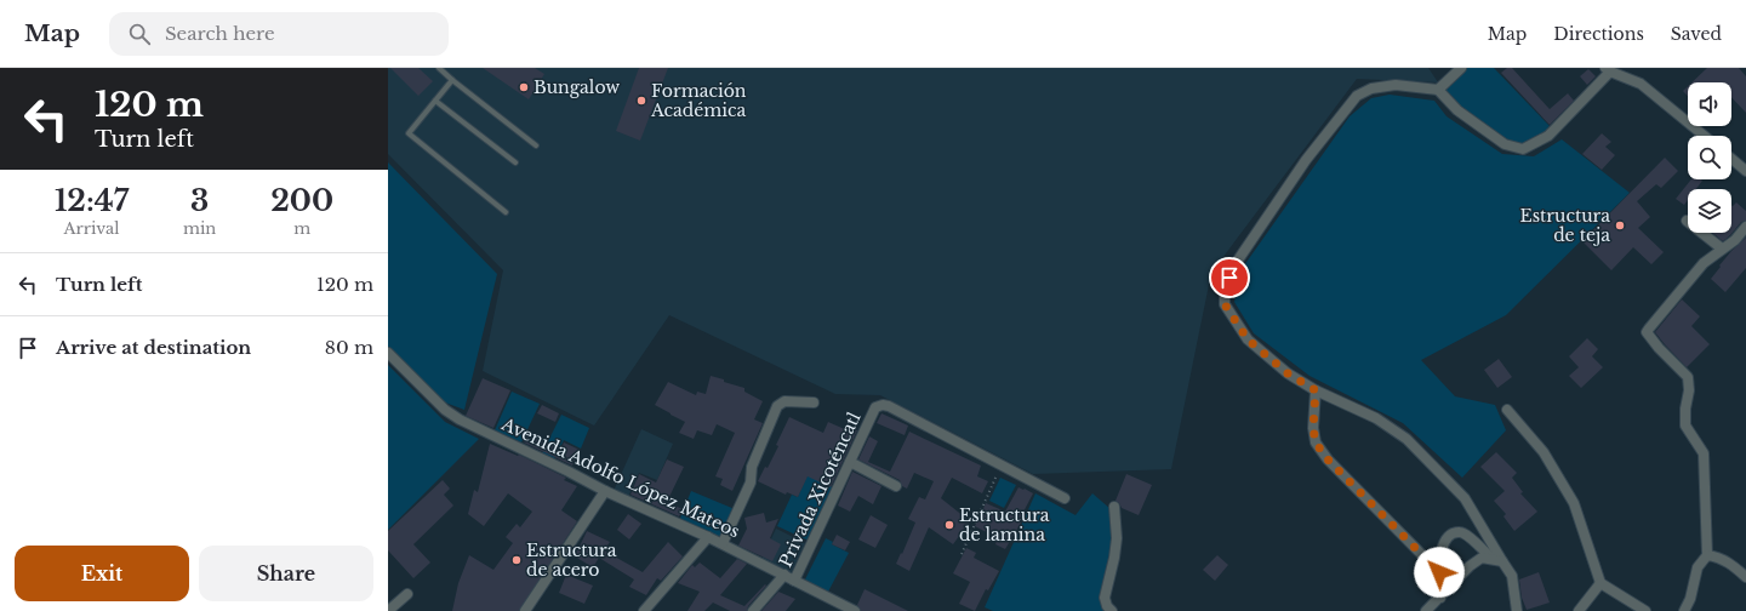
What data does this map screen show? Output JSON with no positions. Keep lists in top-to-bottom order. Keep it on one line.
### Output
{"streets":{"street":["Avenida Adolfo López Mateos","Privada Xicoténcatl"]},"crossings":[["Avenida Adolfo López Mateos","Privada Xicoténcatl"]],"places":["Bungalow","Formación Académica","Estructura de teja","Estructura de lamina","Estructura de acero"],"page":{"header":"Map","search":"Search here","nav":["Map","Directions","Saved"],"turn":["120 m","Turn left"],"eta":["12:47","Arrival","3","min","200","m"],"list":[{"name":"Turn left","value":"120 m"},{"name":"Arrive at destination","value":"80 m"}],"buttons":["Exit","Share"]}}
